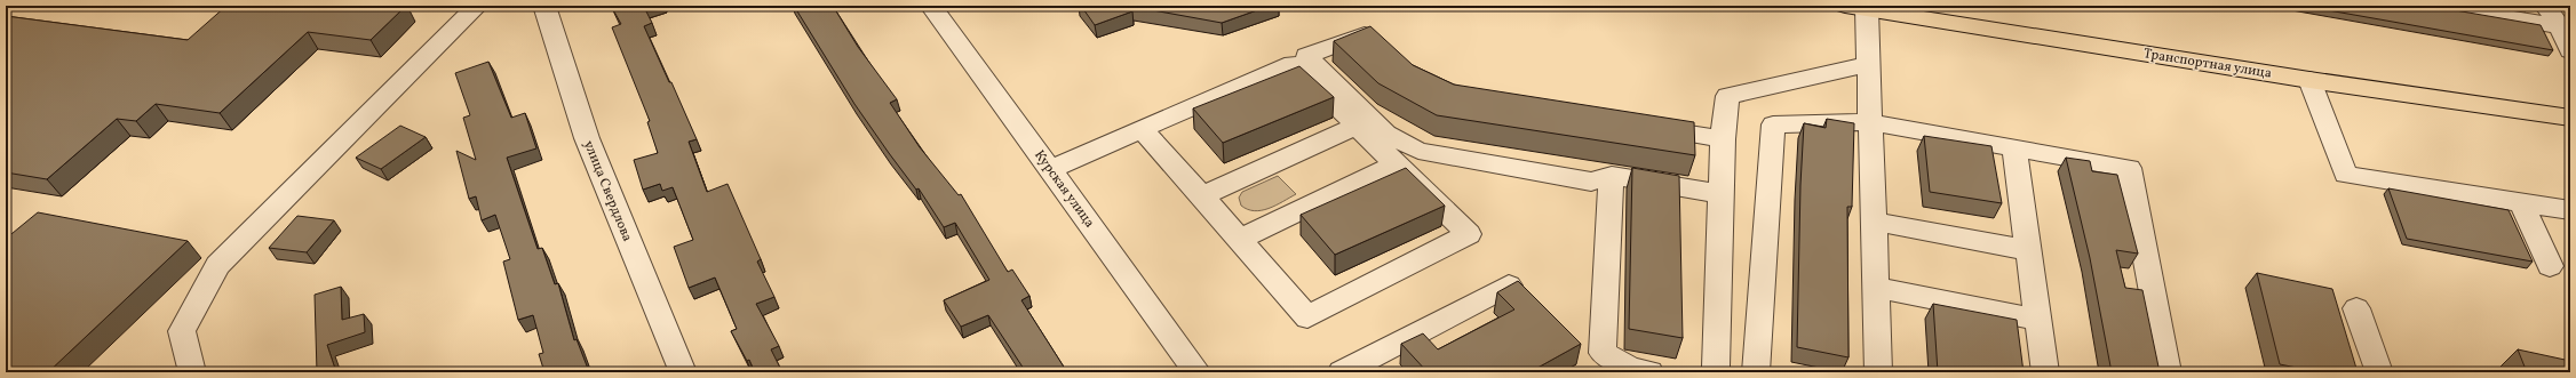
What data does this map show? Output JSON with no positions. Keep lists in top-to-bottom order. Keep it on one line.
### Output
{"streets":{"main road":["Транспортная улица"],"street":["Курская улица","улица Свердлова"]}}
